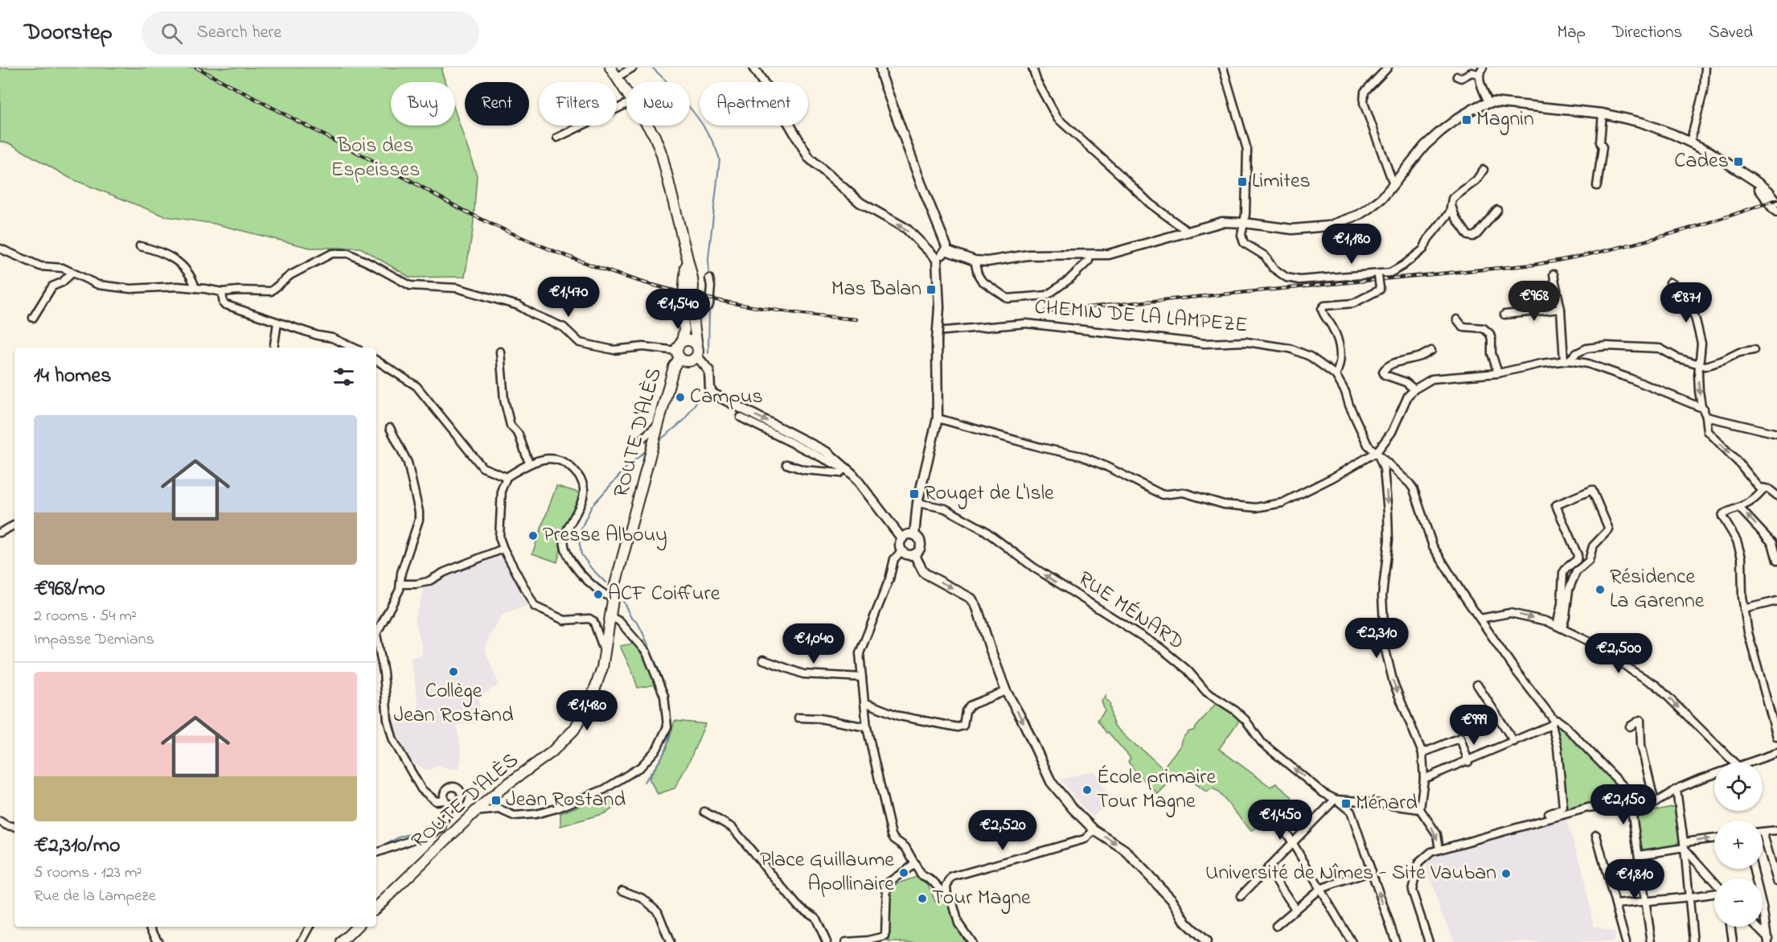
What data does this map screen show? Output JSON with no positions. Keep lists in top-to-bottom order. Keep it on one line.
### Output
{"streets":{"main road":["ROUTE D'ALÈS"],"street":["CHEMIN DE LA LAMPEZE","RUE MÉNARD"]},"one_way":["RUE MÉNARD"],"parks":["Bois des Espeisses"],"places":{"transit":["Magnin","Cades","Limites","Mas Balan","Rouget de L'Isle","Jean Rostand","Ménard"],"other":["Campus","Presse Albouy","Résidence La Garenne","ACF Coiffure","Collège Jean Rostand","École primaire Tour Magne","Place Guillaume Apollinaire","Université de Nîmes - Site Vauban","Tour Magne"]},"page":{"header":"Doorstep","search":"Search here","nav":["Map","Directions","Saved"],"chip":["Buy","Rent","Filters","New","Apartment"],"price":["€1,180","€1,470","€968","€871","€1,540","€2,310","€1,040","€2,500","€1,480","€999","€2,150","€1,450","€2,520","€1,810"],"heading":"14 homes","list":[{"name":"€968/mo","note":"2 rooms · 54 m² · Impasse Demians"},{"name":"€2,310/mo","note":"5 rooms · 123 m² · Rue de la Lampeze"}],"map_buttons":["+","−"]}}
